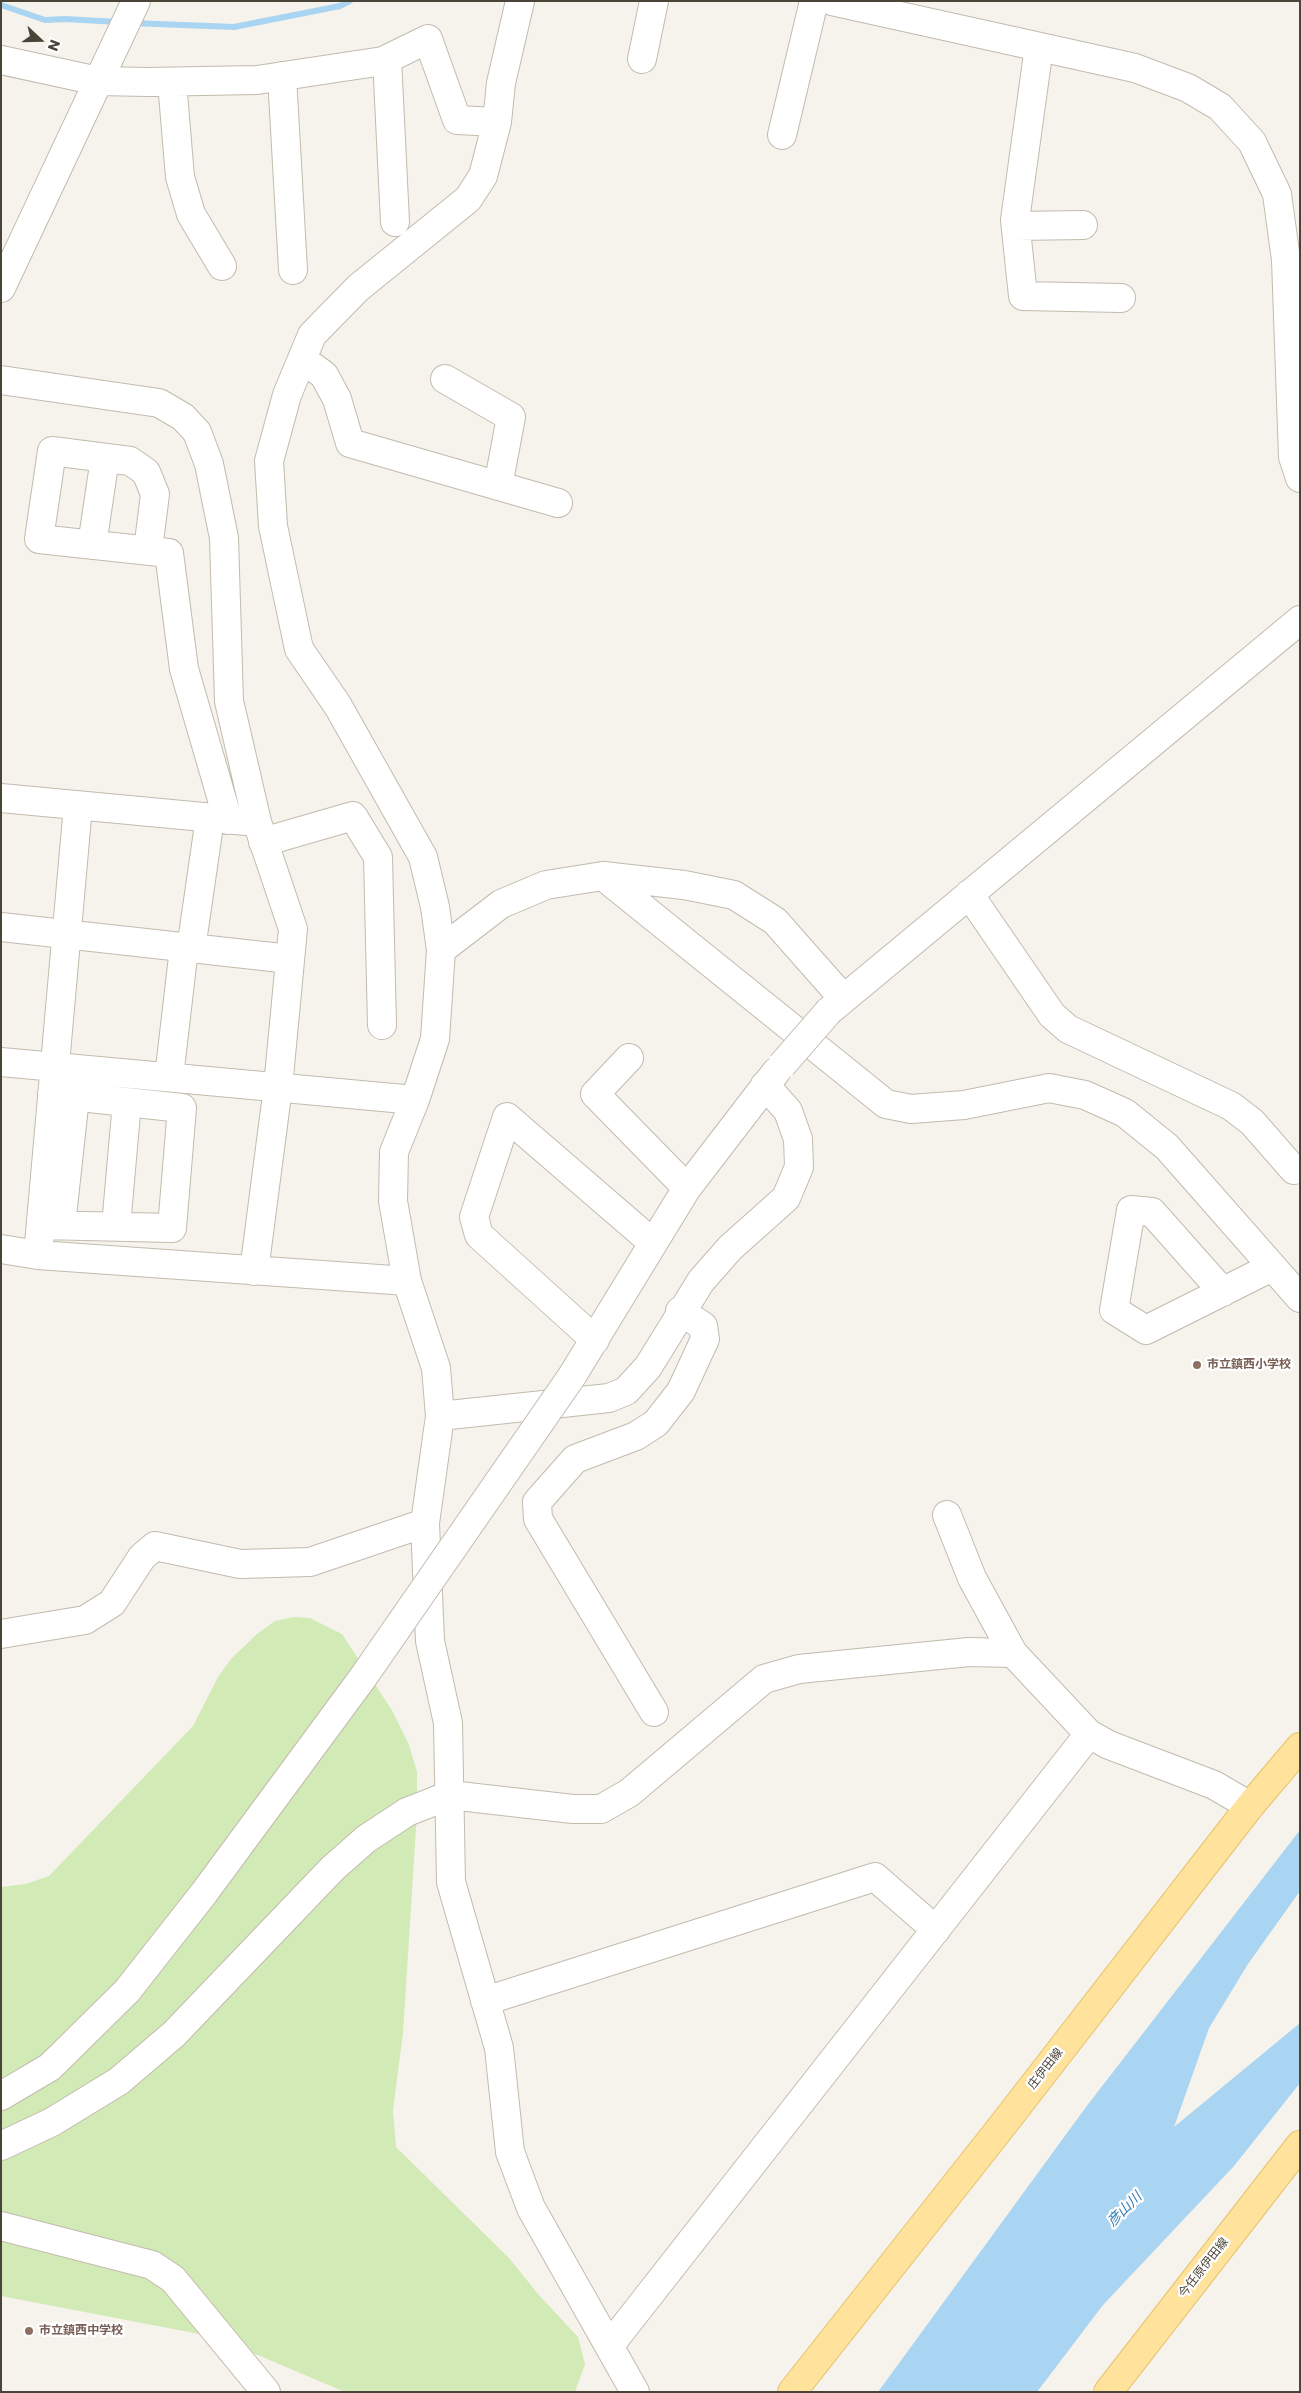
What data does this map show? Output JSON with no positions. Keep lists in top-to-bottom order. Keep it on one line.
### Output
{"streets":{"main road":["庄伊田線","今任原伊田線"]},"water":["彦山川"],"places":["市立鎮西小学校","市立鎮西中学校"],"north":"right"}
